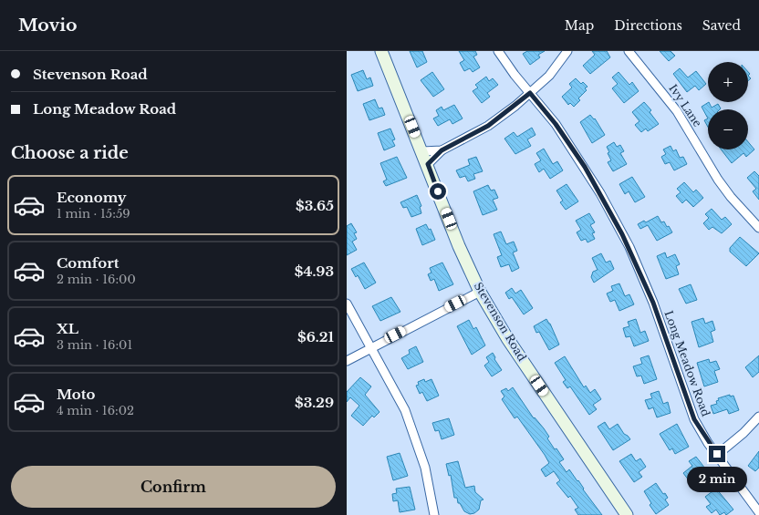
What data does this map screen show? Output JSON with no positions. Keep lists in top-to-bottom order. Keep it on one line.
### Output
{"streets":{"main road":["Stevenson Road"],"street":["Ivy Lane","Long Meadow Road"]},"page":{"header":"Movio","nav":["Map","Directions","Saved"],"banner":["Stevenson Road","Long Meadow Road"],"map_buttons":["+","−"],"heading":"Choose a ride","list":[{"name":"Economy","note":"1 min · 15:59","value":"$3.65"},{"name":"Comfort","note":"2 min · 16:00","value":"$4.93"},{"name":"XL","note":"3 min · 16:01","value":"$6.21"},{"name":"Moto","note":"4 min · 16:02","value":"$3.29"}],"buttons":"Confirm","bubble":"2 min"}}
